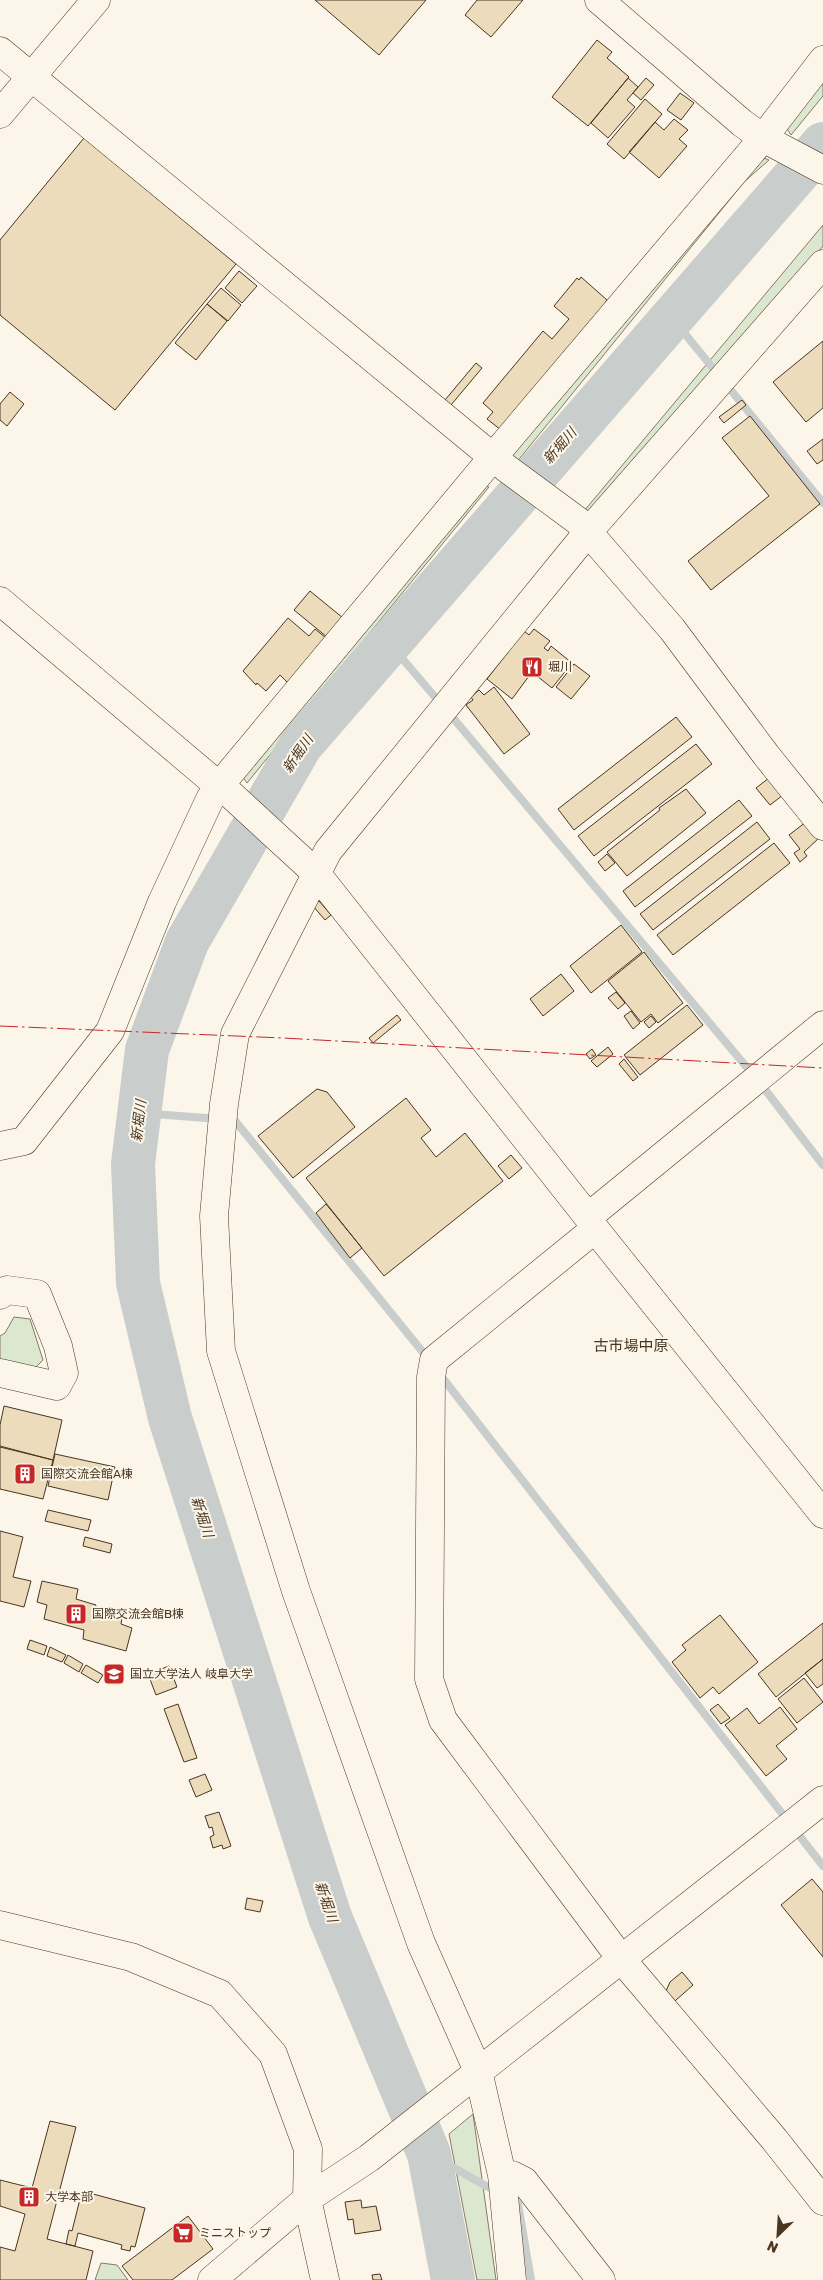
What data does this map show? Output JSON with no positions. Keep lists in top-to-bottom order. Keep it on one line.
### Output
{"districts":["古市場中原"],"water":["新堀川"],"places":{"restaurant":["堀川"],"building":["国際交流会館A棟","国際交流会館B棟","大学本部"],"school or university":["国立大学法人 岐阜大学"],"supermarket":["ミニストップ"]},"north":"bottom left"}
